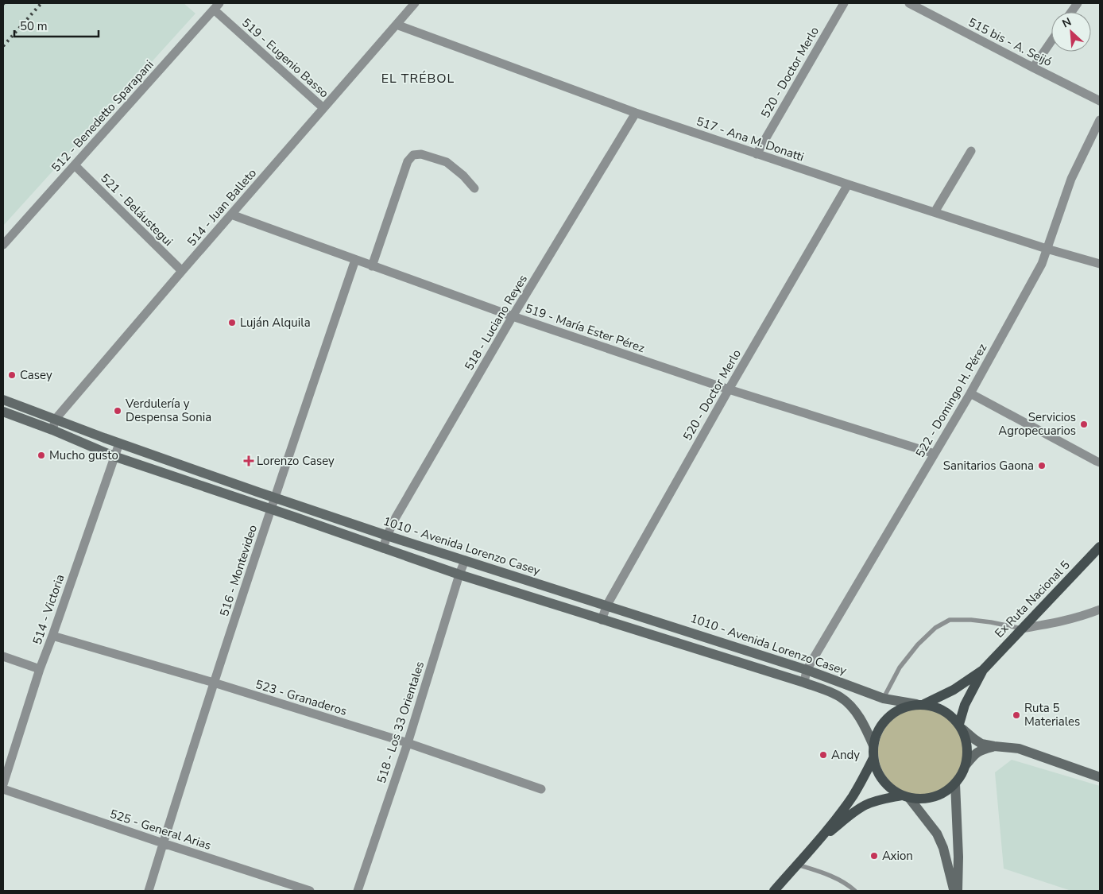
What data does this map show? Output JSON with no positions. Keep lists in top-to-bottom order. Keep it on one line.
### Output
{"streets":{"main road":["1010 - Avenida Lorenzo Casey","Ex Ruta Nacional 5"],"street":["515 bis - A. Seijó","519 - Eugenio Basso","520 - Doctor Merlo","512 - Benedetto Sparapani","517 - Ana M. Donatti","514 - Juan Balleto","521 - Beláustegui","518 - Luciano Reyes","519 - María Ester Pérez","522 - Domingo H. Pérez","516 - Montevideo","514 - Victoria","523 - Granaderos","518 - Los 33 Orientales","525 - General Arias"]},"crossings":[["519 - Eugenio Basso","512 - Benedetto Sparapani"],["519 - Eugenio Basso","514 - Juan Balleto"],["520 - Doctor Merlo","517 - Ana M. Donatti"],["520 - Doctor Merlo","519 - María Ester Pérez"],["520 - Doctor Merlo","1010 - Avenida Lorenzo Casey"],["512 - Benedetto Sparapani","521 - Beláustegui"],["517 - Ana M. Donatti","514 - Juan Balleto"],["517 - Ana M. Donatti","518 - Luciano Reyes"],["517 - Ana M. Donatti","522 - Domingo H. Pérez"],["514 - Juan Balleto","521 - Beláustegui"],["514 - Juan Balleto","519 - María Ester Pérez"],["514 - Juan Balleto","1010 - Avenida Lorenzo Casey"],["518 - Luciano Reyes","519 - María Ester Pérez"],["518 - Luciano Reyes","1010 - Avenida Lorenzo Casey"],["519 - María Ester Pérez","522 - Domingo H. Pérez"],["519 - María Ester Pérez","516 - Montevideo"],["522 - Domingo H. Pérez","1010 - Avenida Lorenzo Casey"],["1010 - Avenida Lorenzo Casey","516 - Montevideo"],["1010 - Avenida Lorenzo Casey","Ex Ruta Nacional 5"],["1010 - Avenida Lorenzo Casey","514 - Victoria"],["1010 - Avenida Lorenzo Casey","518 - Los 33 Orientales"],["516 - Montevideo","523 - Granaderos"],["516 - Montevideo","525 - General Arias"],["514 - Victoria","523 - Granaderos"],["523 - Granaderos","518 - Los 33 Orientales"]],"districts":["EL TRÉBOL"],"places":{"other":["Luján Alquila","Casey","Verdulería y Despensa Sonia","Servicios Agropecuarios","Mucho gusto","Sanitarios Gaona","Ruta 5 Materiales","Andy","Axion"],"health":["Lorenzo Casey"]},"scale_bar":"50 m","north":"top left"}
